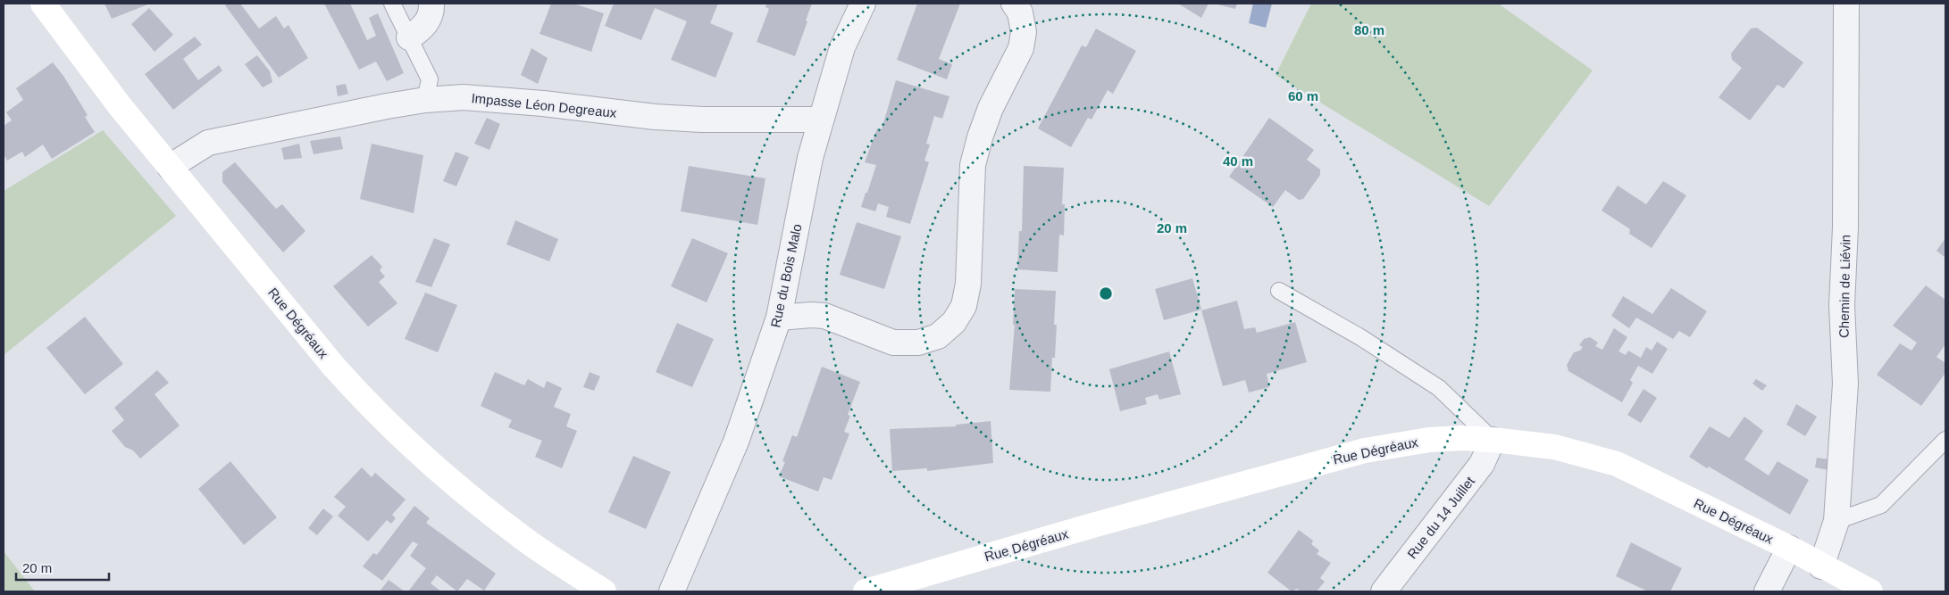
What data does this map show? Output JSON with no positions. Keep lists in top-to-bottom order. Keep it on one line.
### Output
{"streets":{"main road":["Rue Dégréaux"],"street":["Impasse Léon Degreaux","Rue du Bois Malo","Chemin de Liévin","Rue du 14 Juillet"]},"crossings":[["Impasse Léon Degreaux","Rue du Bois Malo"],["Impasse Léon Degreaux","Rue Dégréaux"],["Chemin de Liévin","Rue Dégréaux"],["Rue Dégréaux","Rue du 14 Juillet"]],"scale_bar":"20 m","rings":["80 m","60 m","40 m","20 m"]}
